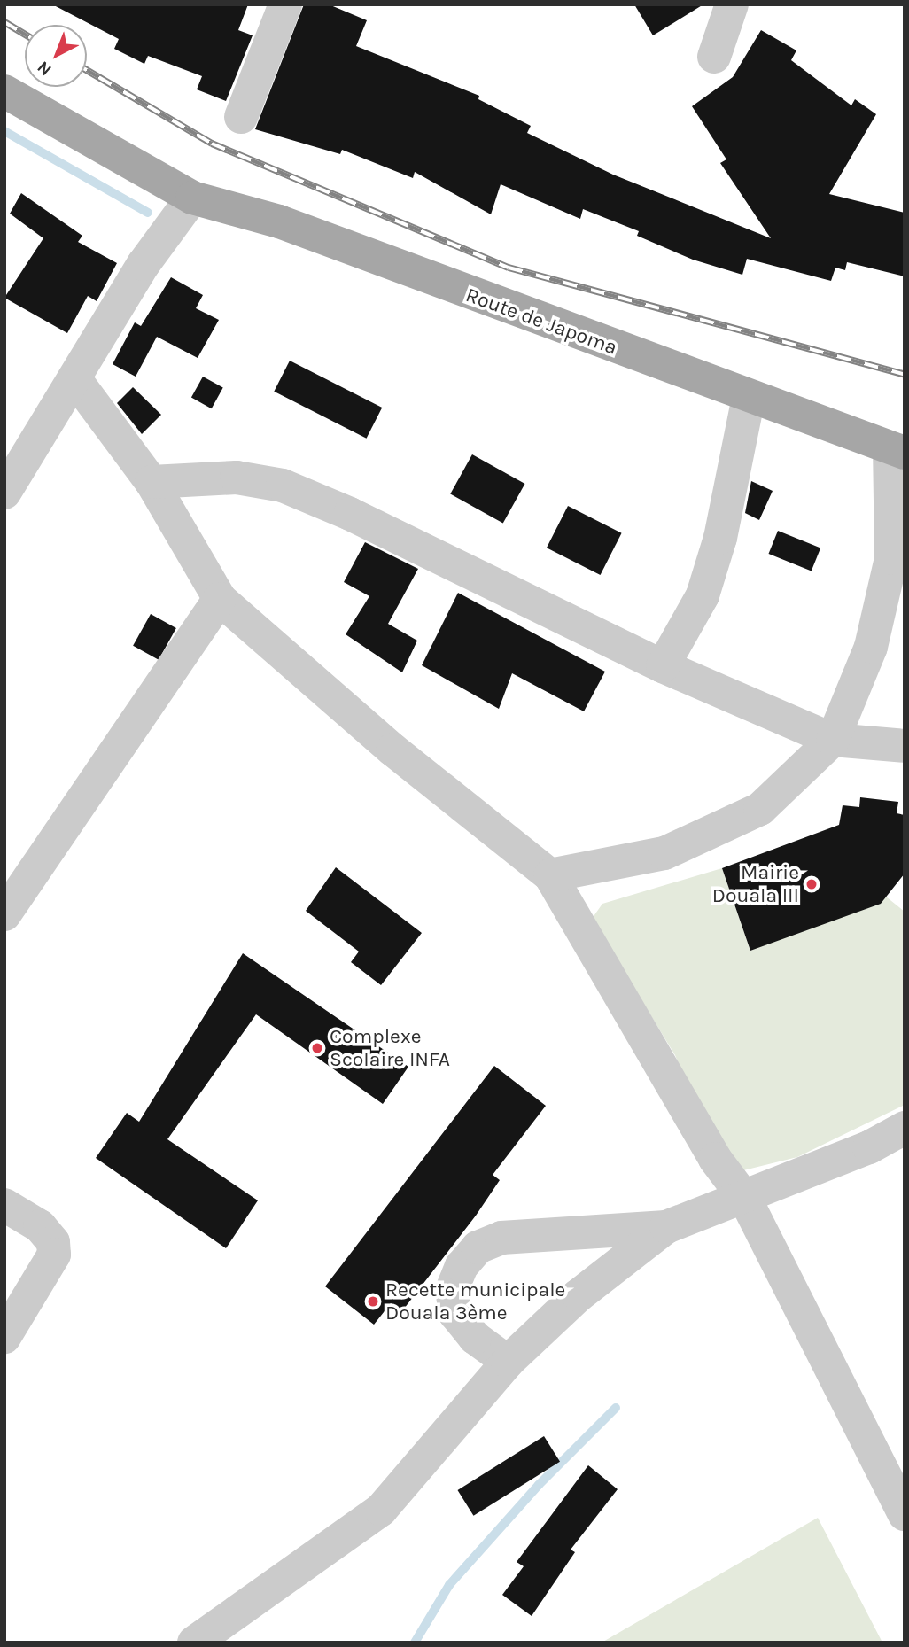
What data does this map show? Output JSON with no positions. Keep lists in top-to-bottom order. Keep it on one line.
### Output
{"streets":{"main road":["Route de Japoma"]},"places":["Mairie Douala lll","Complexe Scolaire INFA","Recette municipale Douala 3ème"],"north":"bottom left"}
